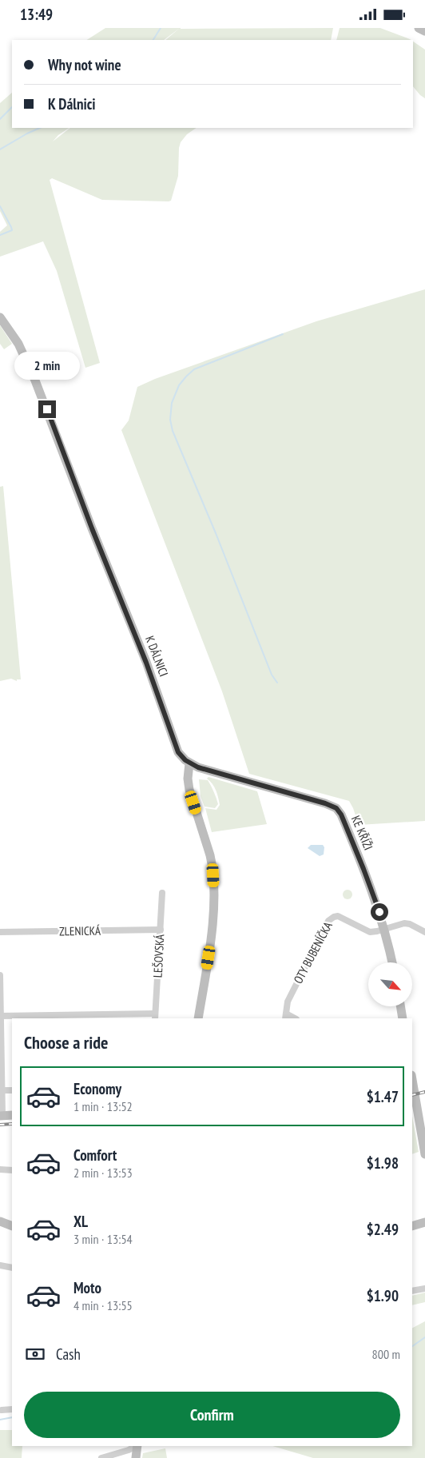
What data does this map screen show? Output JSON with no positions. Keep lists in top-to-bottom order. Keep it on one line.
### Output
{"streets":{"street":["K DÁLNICI","KE KŘÍŽI","ZLENICKÁ","OTY BUBENÍČKA","LEŠOVSKÁ"]},"crossings":[["K DÁLNICI","KE KŘÍŽI"],["KE KŘÍŽI","OTY BUBENÍČKA"],["ZLENICKÁ","LEŠOVSKÁ"]],"north":"bottom right","page":{"status":"13:49","banner":["Why not wine","K Dálnici"],"bubble":"2 min","heading":"Choose a ride","list":[{"name":"Economy","note":"1 min · 13:52","value":"$1.47"},{"name":"Comfort","note":"2 min · 13:53","value":"$1.98"},{"name":"XL","note":"3 min · 13:54","value":"$2.49"},{"name":"Moto","note":"4 min · 13:55","value":"$1.90"}],"pay":["Cash","800 m"],"buttons":"Confirm"}}
